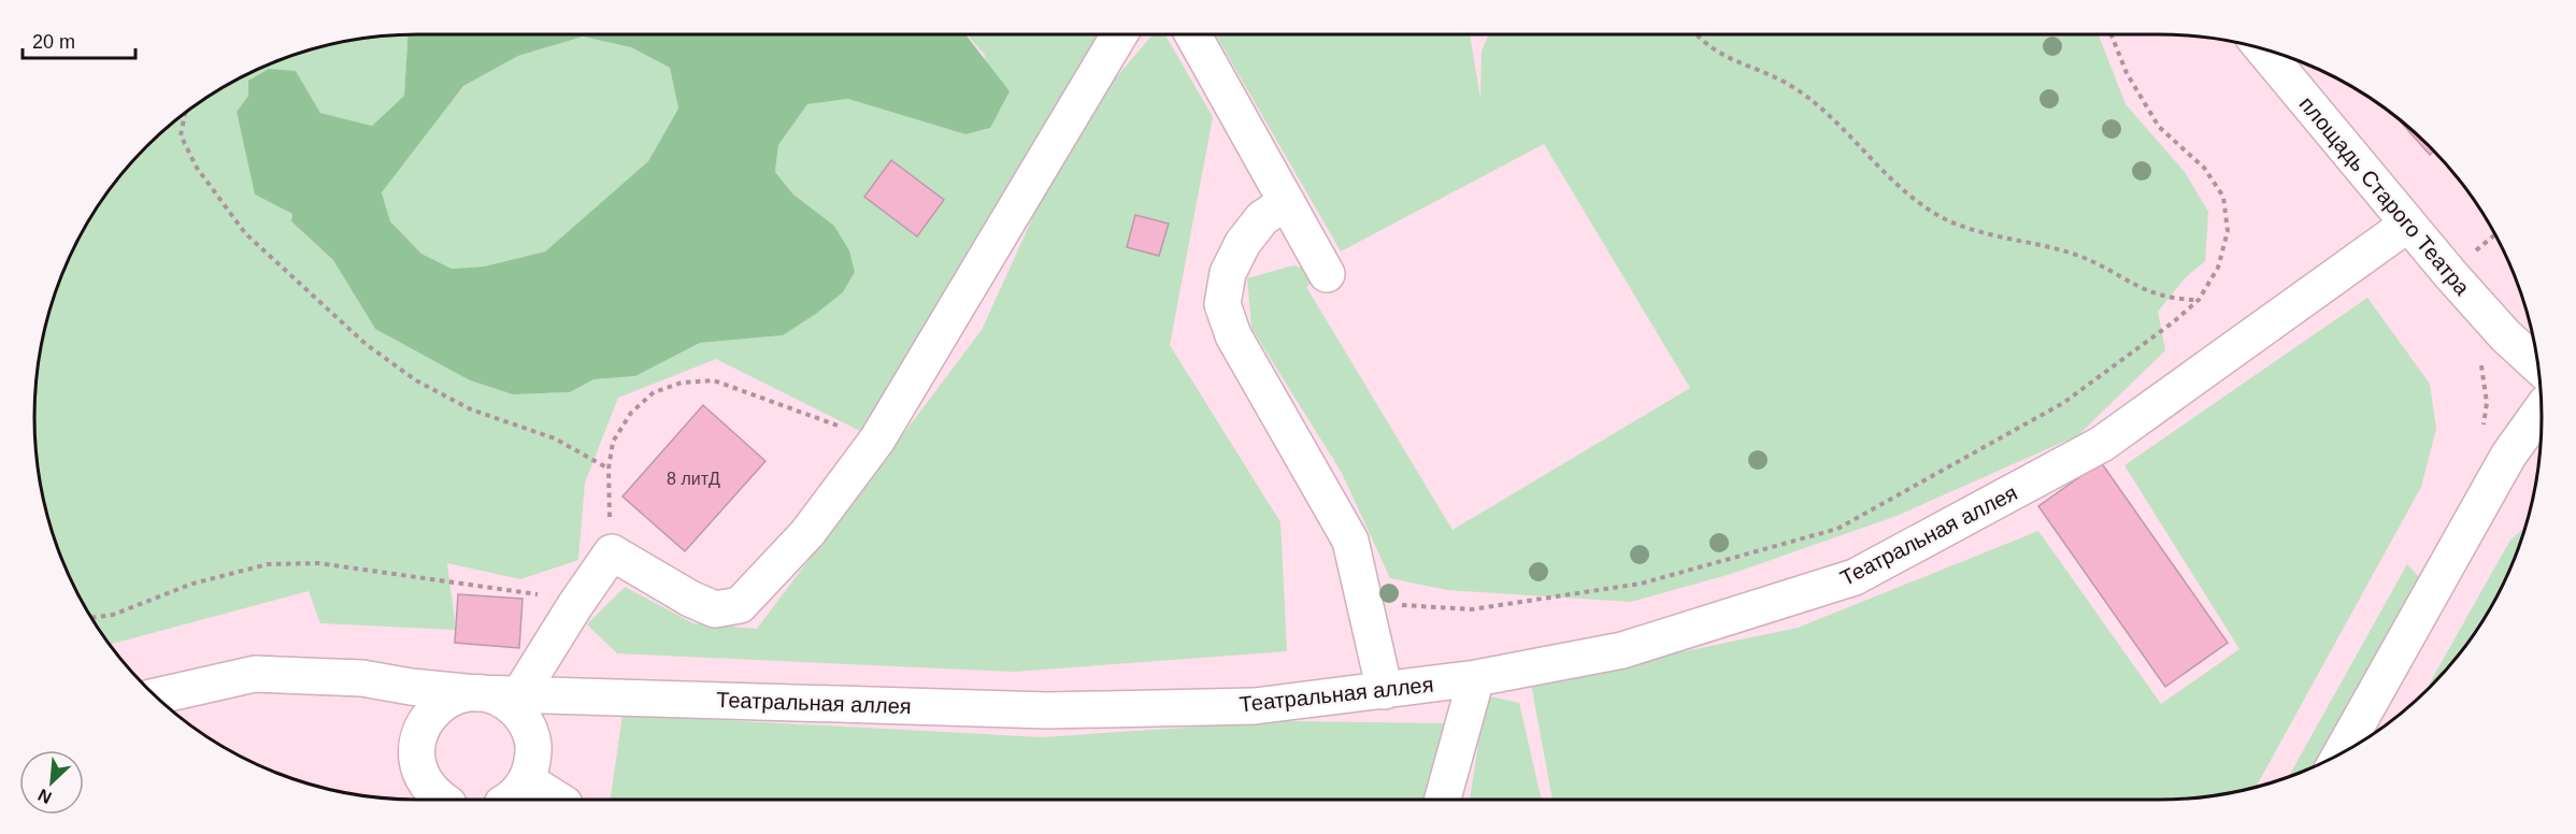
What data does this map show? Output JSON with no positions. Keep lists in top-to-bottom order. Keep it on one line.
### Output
{"streets":{"street":["площадь Старого Театра","Театральная аллея"]},"crossings":[["площадь Старого Театра","Театральная аллея"]],"house_numbers":["8 литД"],"scale_bar":"20 m","north":"bottom left"}
